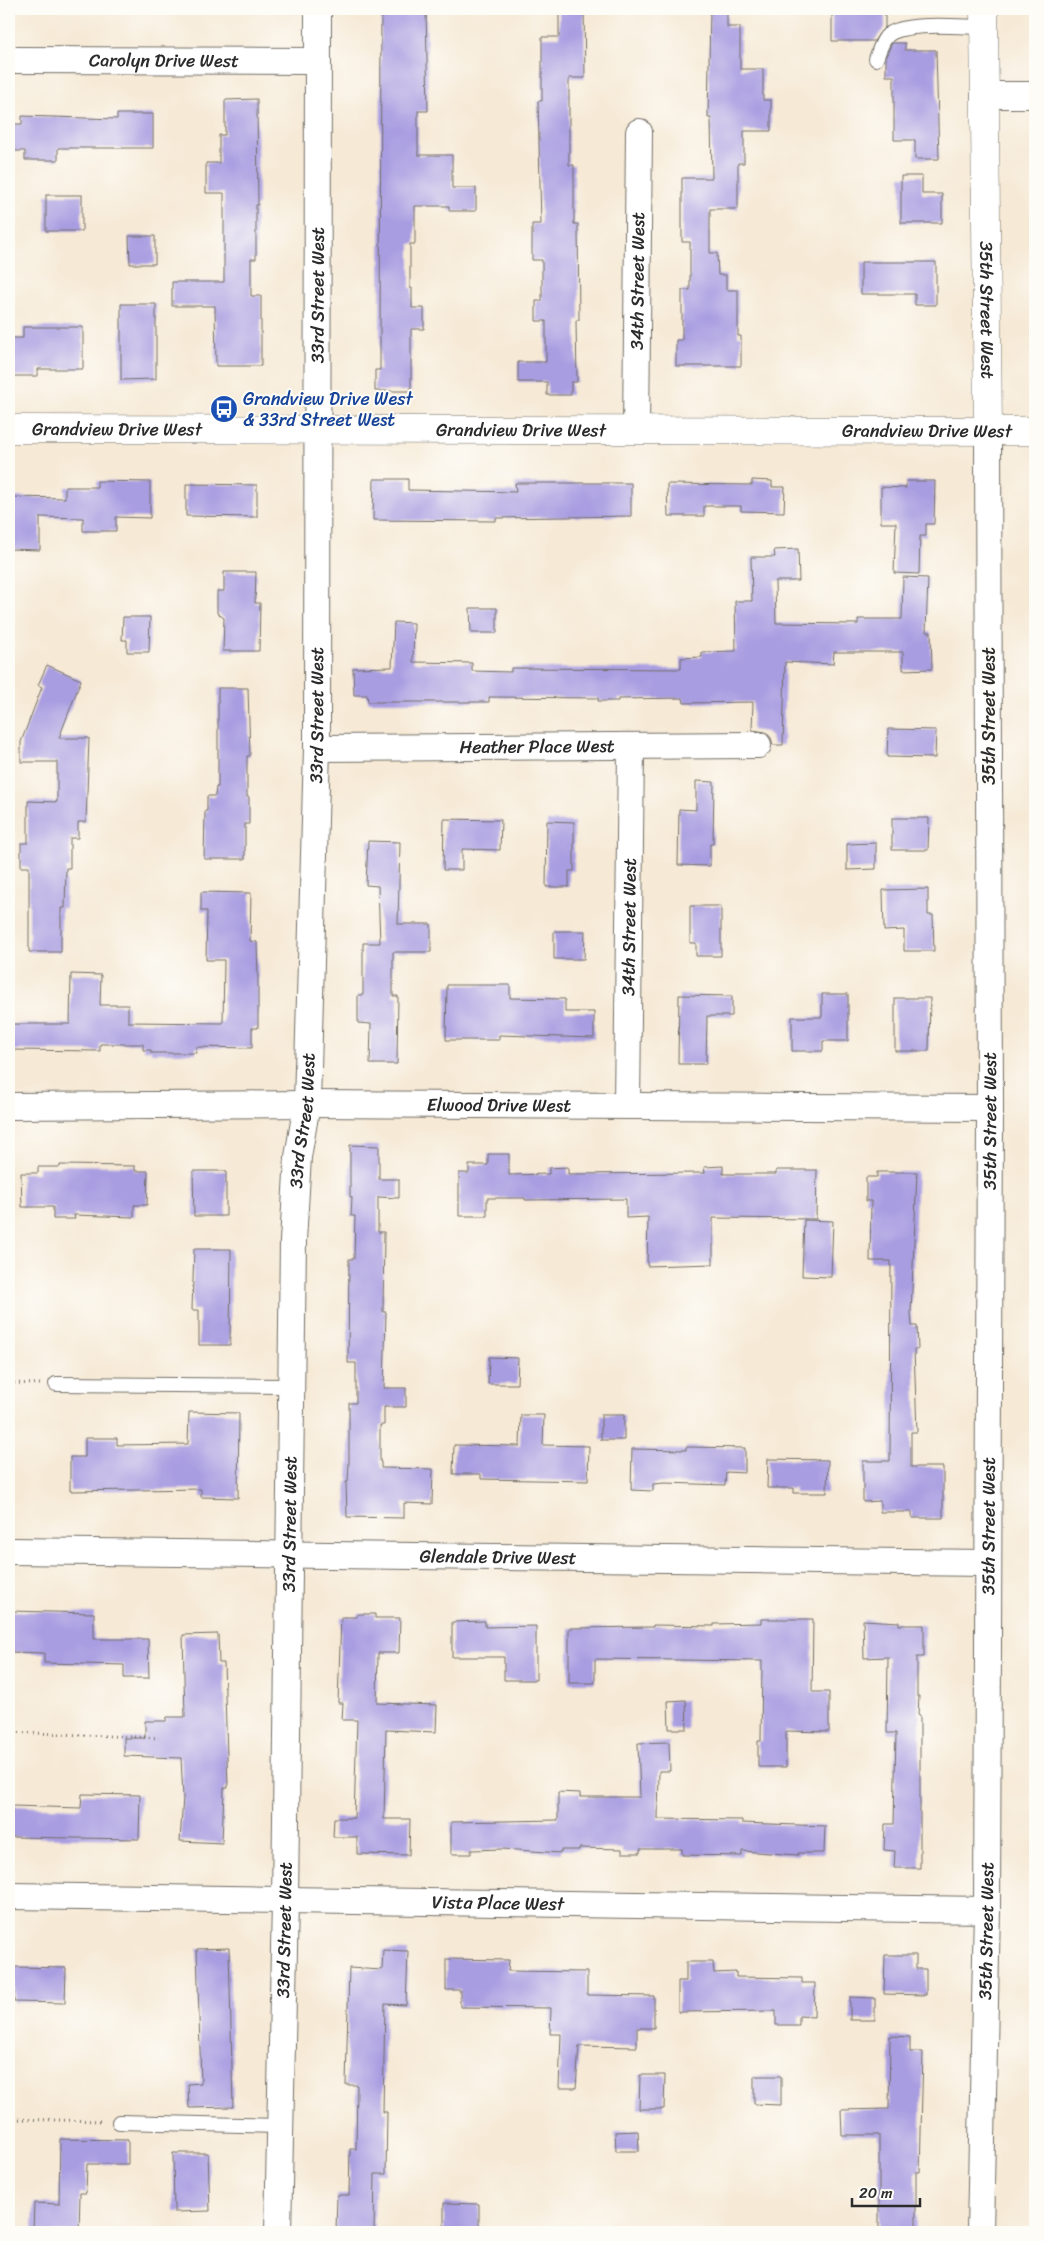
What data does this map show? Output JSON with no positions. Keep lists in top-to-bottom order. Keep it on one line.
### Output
{"streets":{"street":["Carolyn Drive West","34th Street West","33rd Street West","35th Street West","Grandview Drive West","Heather Place West","Elwood Drive West","Glendale Drive West","Vista Place West"]},"crossings":[["Carolyn Drive West","33rd Street West"],["34th Street West","Grandview Drive West"],["34th Street West","Heather Place West"],["34th Street West","Elwood Drive West"],["33rd Street West","Grandview Drive West"],["33rd Street West","Heather Place West"],["33rd Street West","Elwood Drive West"],["33rd Street West","Glendale Drive West"],["33rd Street West","Vista Place West"],["35th Street West","Grandview Drive West"],["35th Street West","Elwood Drive West"],["35th Street West","Glendale Drive West"],["35th Street West","Vista Place West"]],"places":{"bus stop":["Grandview Drive West & 33rd Street West"]},"scale_bar":"20 m"}
